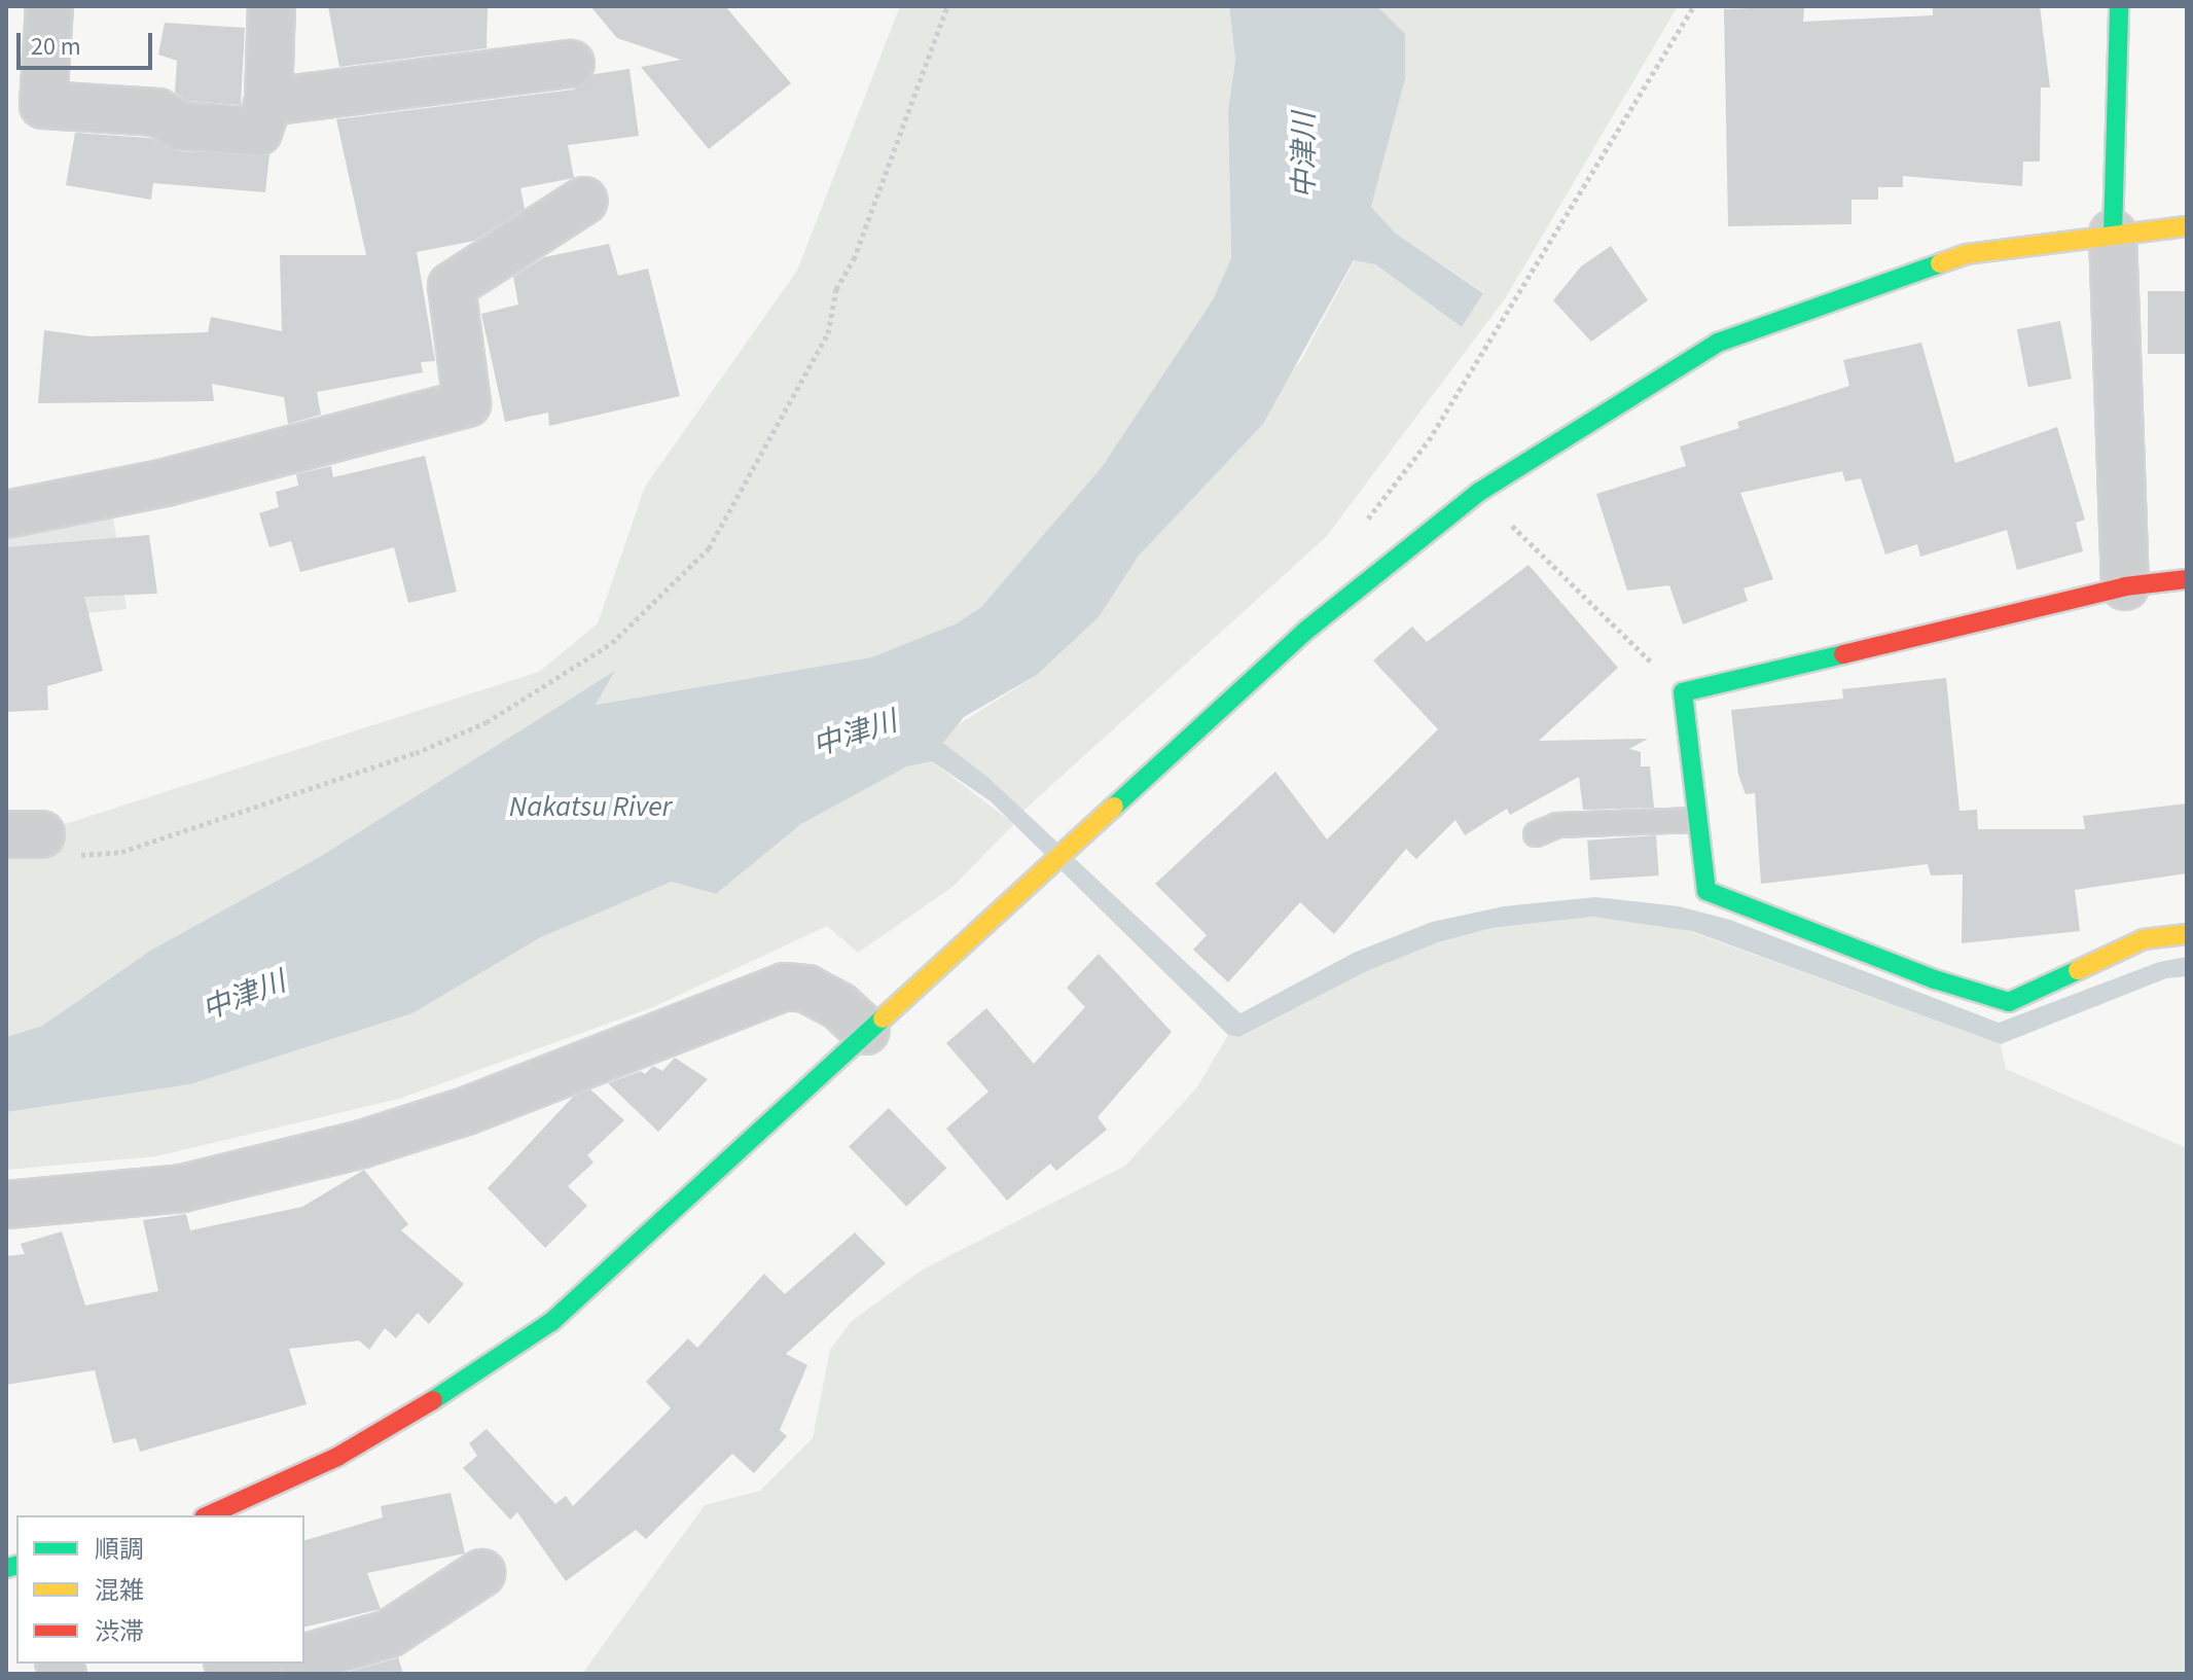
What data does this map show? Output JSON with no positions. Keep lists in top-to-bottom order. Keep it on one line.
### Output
{"water":["中津川","Nakatsu River"],"legend":["順調","混雑","渋滞"],"scale_bar":"20 m"}
